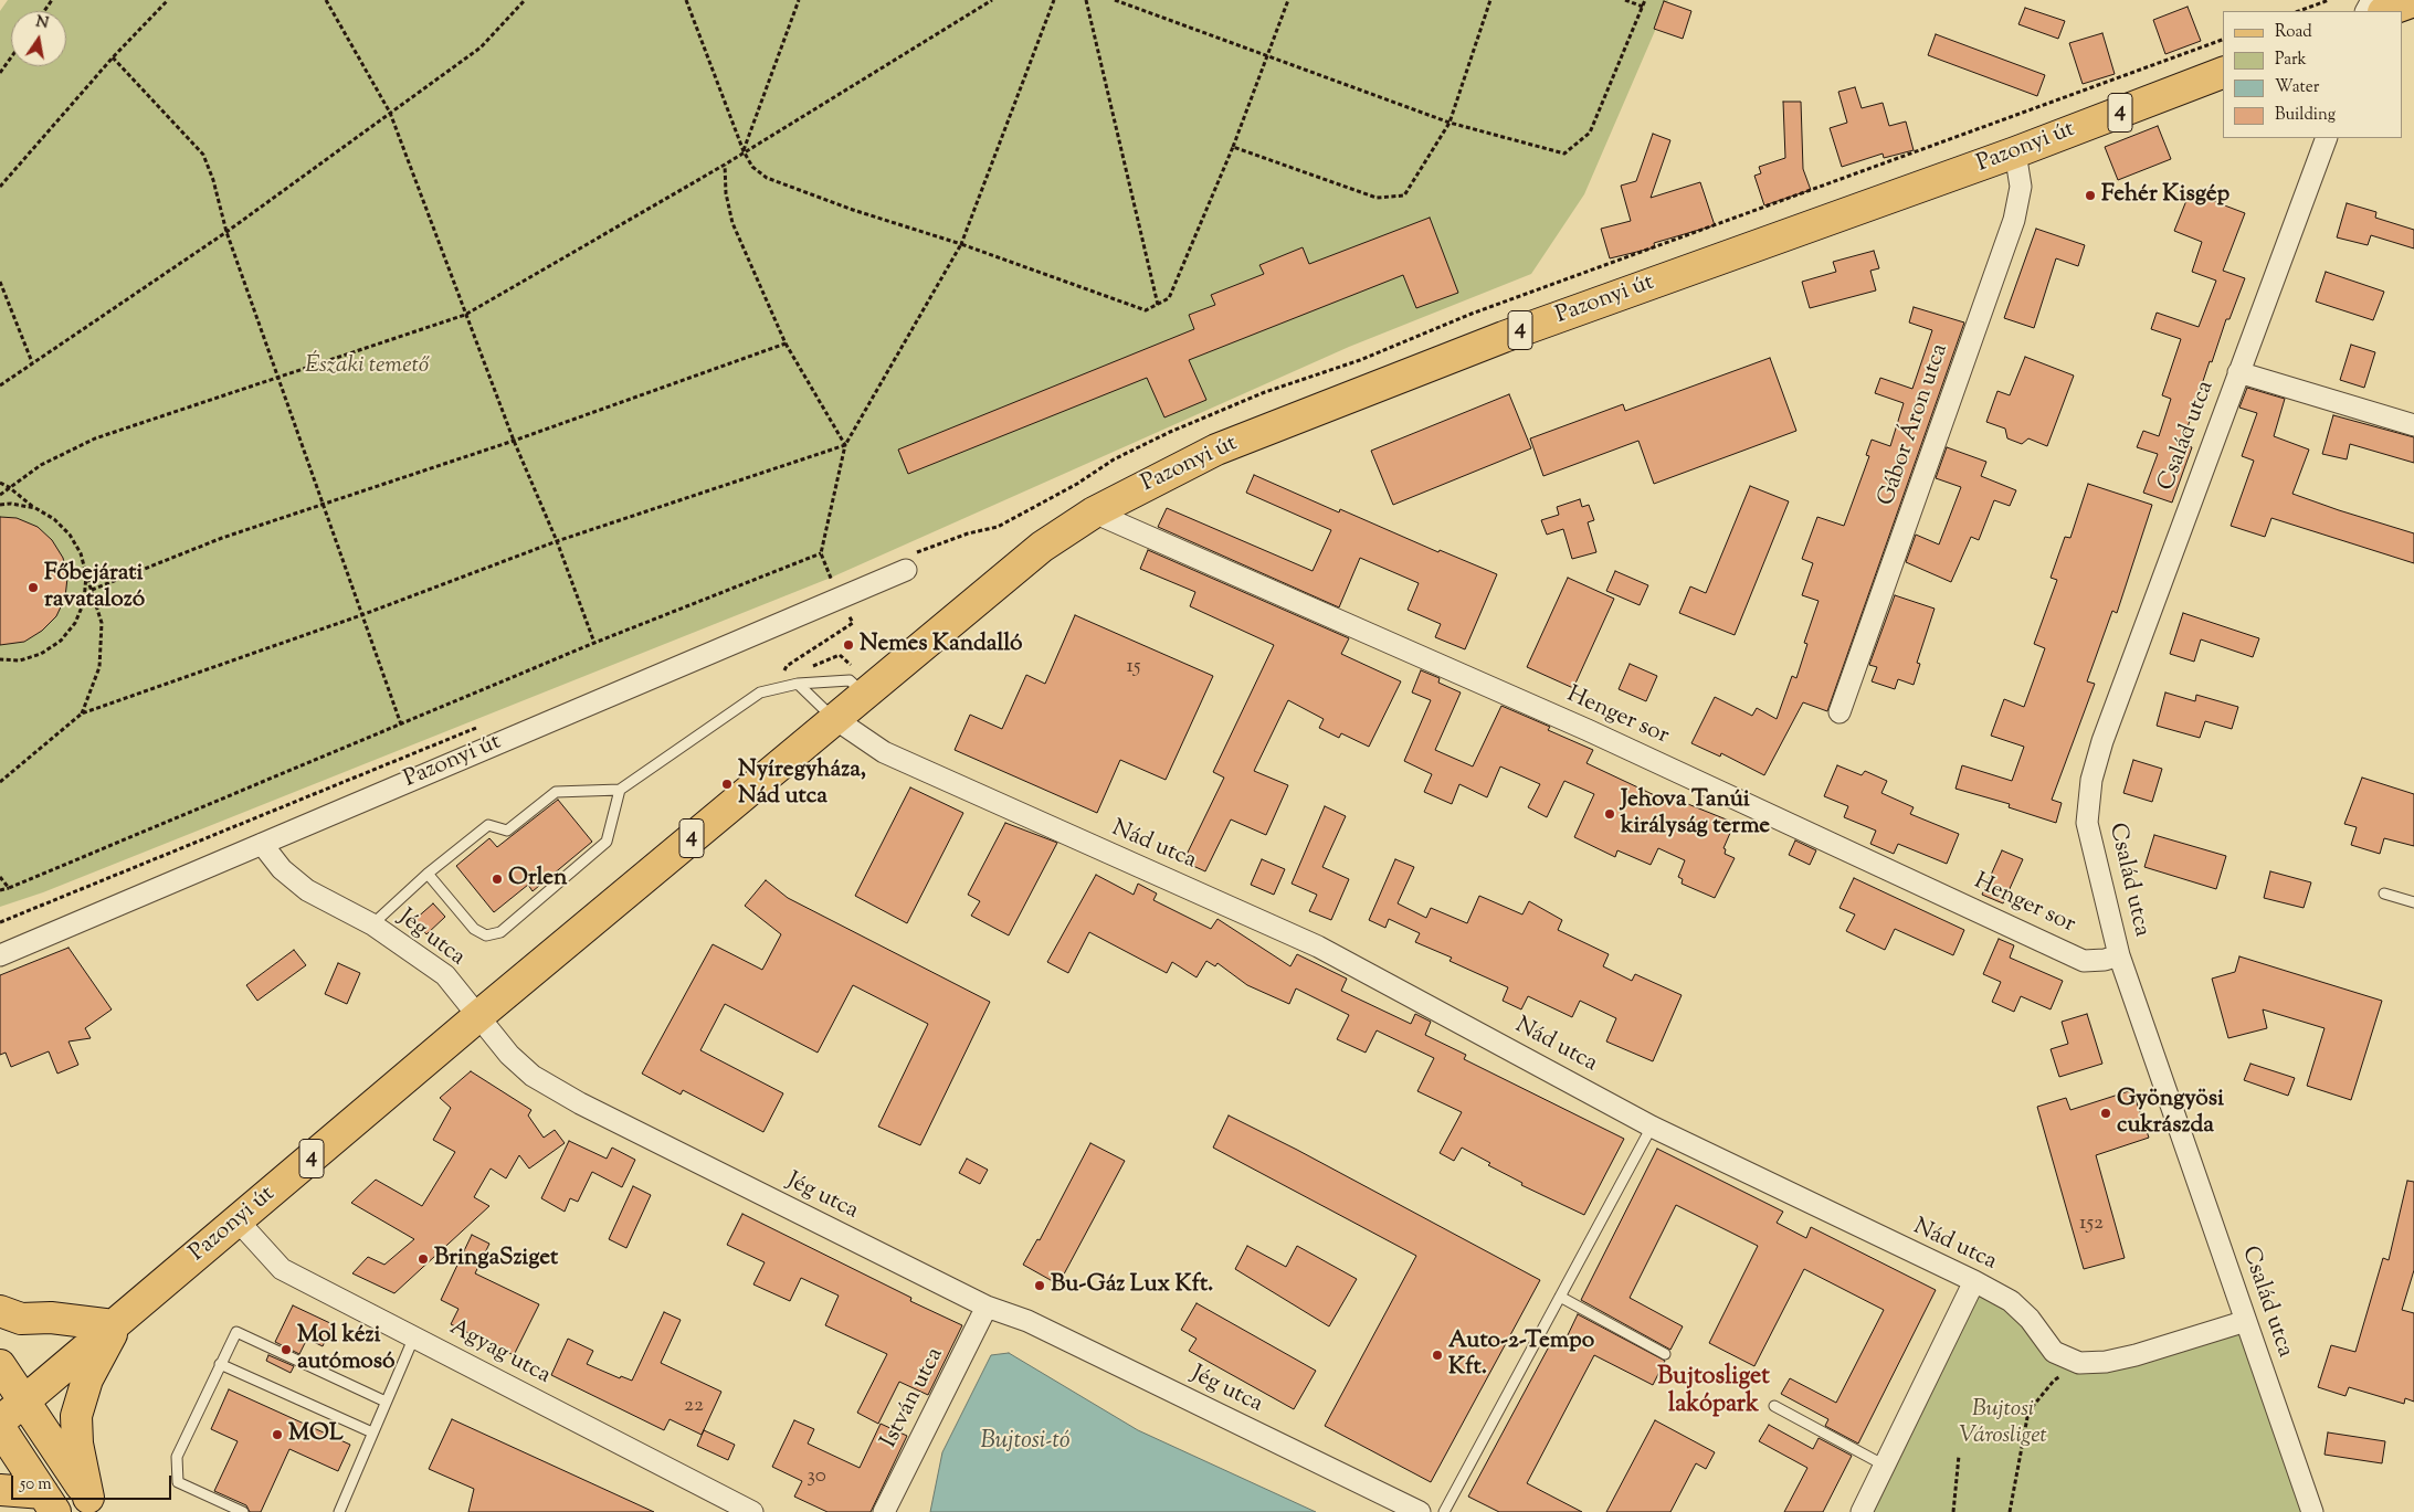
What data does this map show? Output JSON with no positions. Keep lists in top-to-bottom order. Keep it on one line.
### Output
{"streets":{"main road":["4","Pazonyi út"],"street":["Gábor Áron utca","Család utca","Henger sor","Nád utca","Jég utca","Agyag utca","István utca"]},"crossings":[["4","Pazonyi út"],["4","Nád utca"],["Pazonyi út","Gábor Áron utca"],["Pazonyi út","Henger sor"],["Pazonyi út","Nád utca"],["Pazonyi út","Jég utca"],["Pazonyi út","Agyag utca"],["Család utca","Henger sor"],["Család utca","Nád utca"],["Jég utca","István utca"]],"districts":["Bujtosliget lakópark"],"water":["Bujtosi-tó"],"parks":["Északi temető","Bujtosi Városliget"],"places":["Fehér Kisgép","Főbejárati ravatalozó","Nemes Kandalló","Nyíregyháza, Nád utca","Jehova Tanúi királyság terme","Orlen","Gyöngyösi cukrászda","BringaSziget","Bu-Gáz Lux Kft.","Mol kézi autómosó","Auto-2-Tempo Kft.","MOL"],"house_numbers":["15","152","22","30"],"legend":["Road","Park","Water","Building"],"scale_bar":"50 m","north":"top"}
